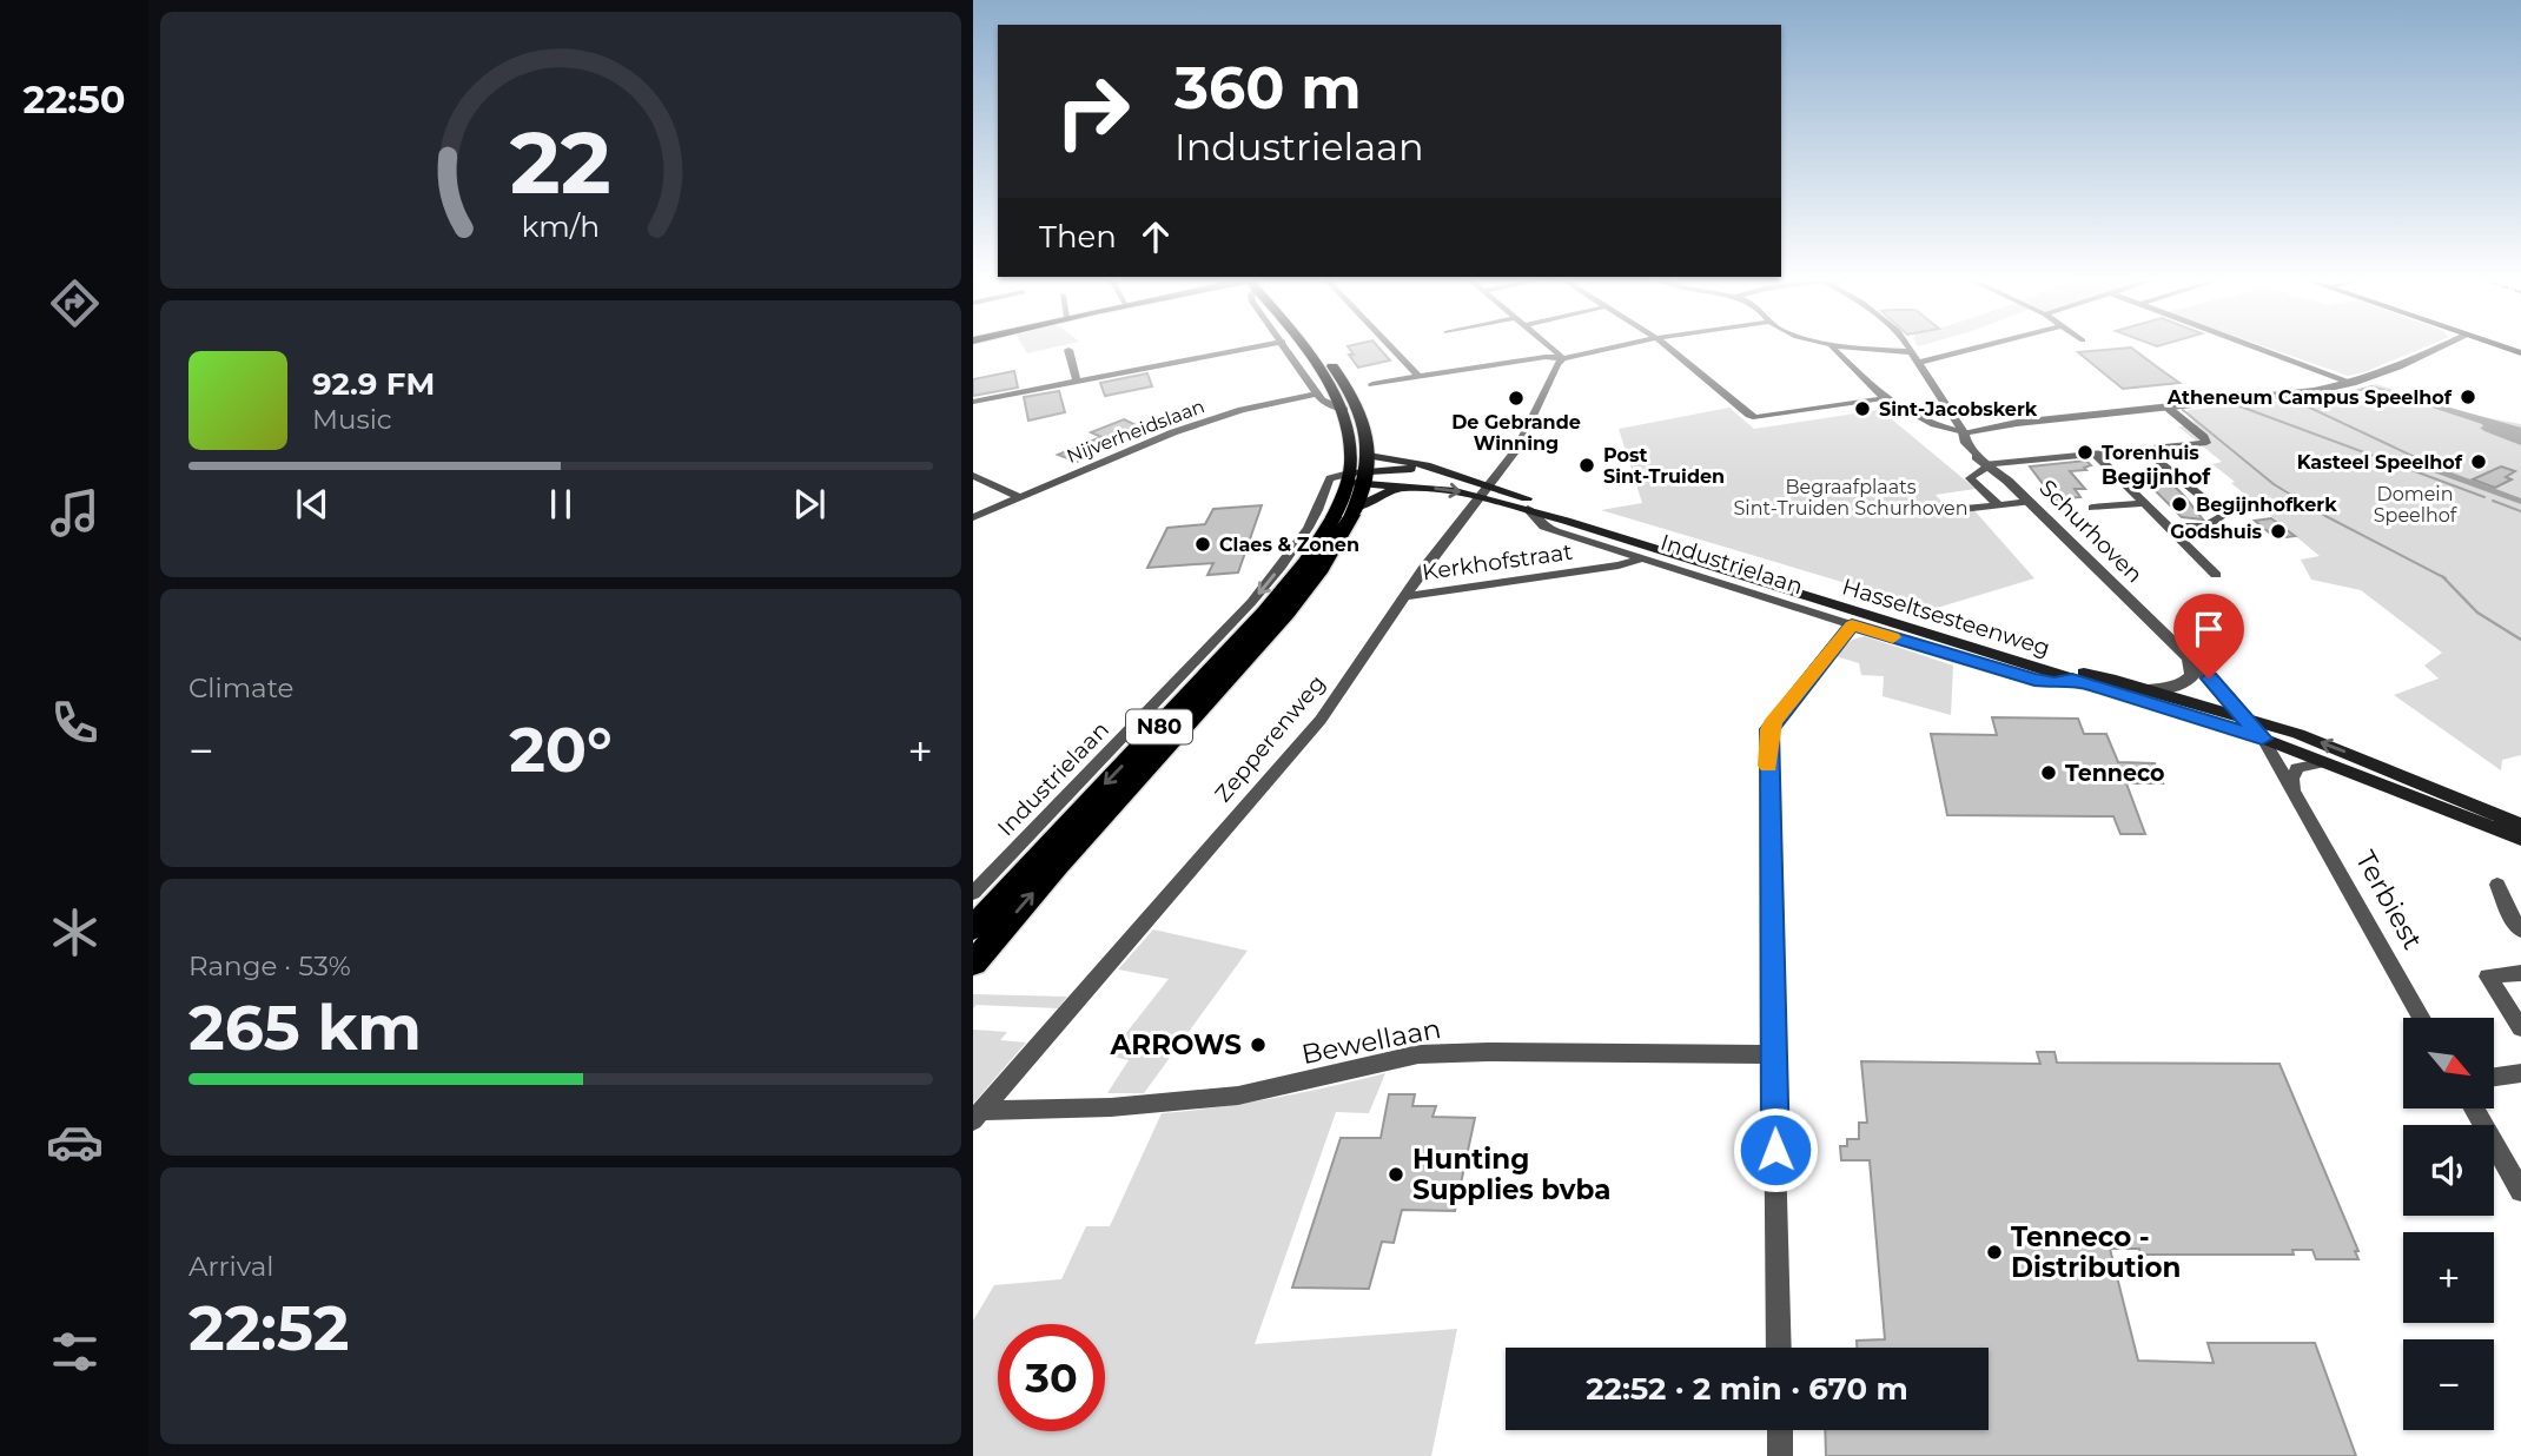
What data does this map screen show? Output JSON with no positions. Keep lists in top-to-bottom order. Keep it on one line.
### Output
{"streets":{"highway":["N80"],"main road":["Hasseltsesteenweg"],"street":["Nijverheidslaan","Schurhoven","Kerkhofstraat","Industrielaan","Zepperenweg","Terbiest","Bewellaan"]},"crossings":[["Schurhoven","Hasseltsesteenweg"],["Schurhoven","Terbiest"],["Kerkhofstraat","Industrielaan"],["Kerkhofstraat","Zepperenweg"],["Industrielaan","Hasseltsesteenweg"],["Industrielaan","N80"],["Hasseltsesteenweg","N80"],["Hasseltsesteenweg","Zepperenweg"],["Hasseltsesteenweg","Terbiest"],["Zepperenweg","Bewellaan"]],"one_way":["Industrielaan"],"districts":["Begijnhof"],"parks":["Begraafplaats Sint-Truiden Schurhoven","Domein Speelhof"],"places":["Atheneum Campus Speelhof","De Gebrande Winning","Sint-Jacobskerk","Torenhuis","Kasteel Speelhof","Post Sint-Truiden","Begijnhofkerk","Godshuis","Claes & Zonen","Tenneco","ARROWS","Hunting Supplies bvba","Tenneco - Distribution"],"north":"bottom right","page":{"tabs":"22:50","turn":["360 m","Industrielaan"],"then":"Then","song":["92.9 FM","Music"],"tile":["Climate",["Range · 53%","265 km"],["Arrival","22:52"]],"heat":["−","20°","+"],"map_buttons":["+","−"],"limit":"30","trip":"22:52 · 2 min · 670 m","gauge":["22","km/h"]}}
